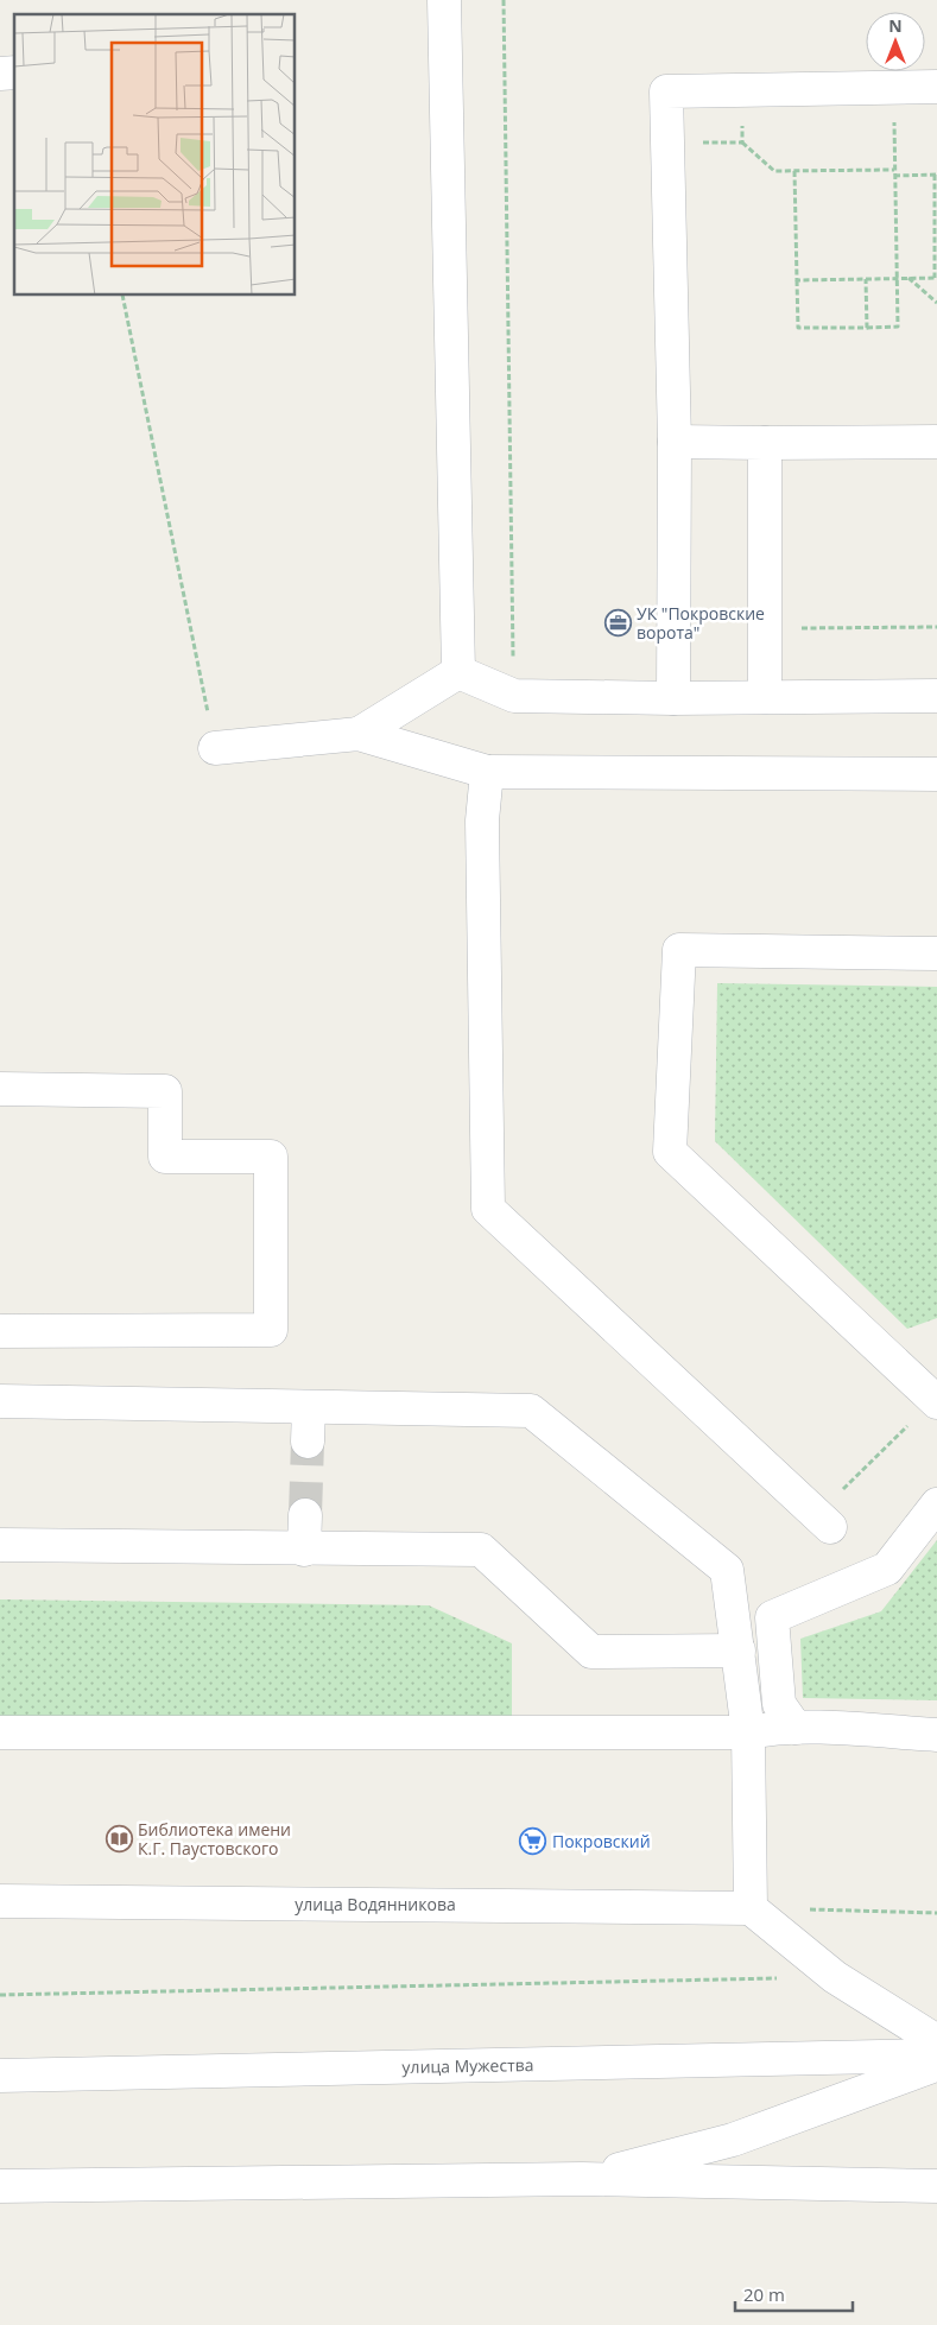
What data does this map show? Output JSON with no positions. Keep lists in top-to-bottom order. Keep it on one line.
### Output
{"streets":{"street":["улица Водянникова","улица Мужества"]},"places":{"office":["УК \"Покровские ворота\""],"library":["Библиотека имени К.Г. Паустовского"],"supermarket":["Покровский"]},"scale_bar":"20 m","north":"top"}
